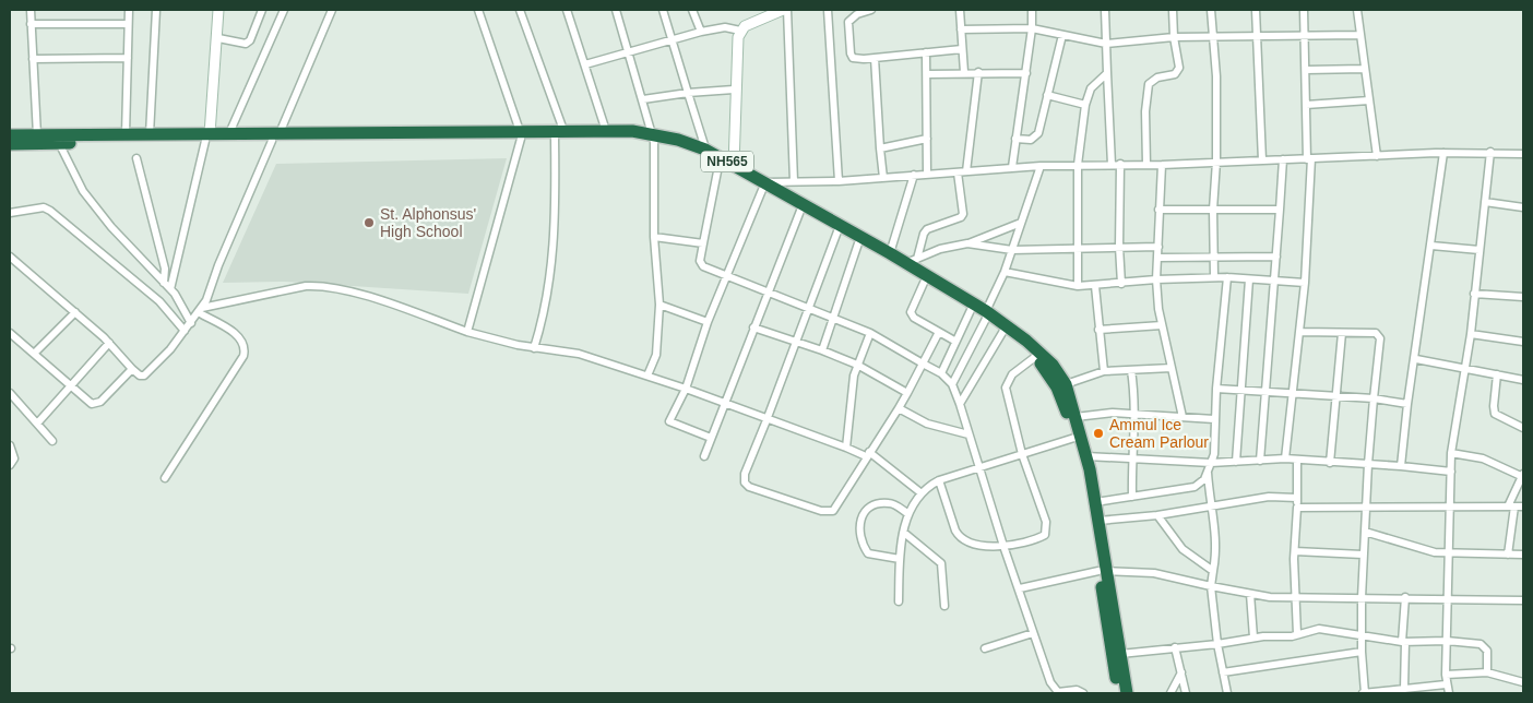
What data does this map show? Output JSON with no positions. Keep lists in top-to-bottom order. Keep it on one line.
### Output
{"streets":{"highway":["NH565"]},"places":["St. Alphonsus' High School","Ammul Ice Cream Parlour"]}
